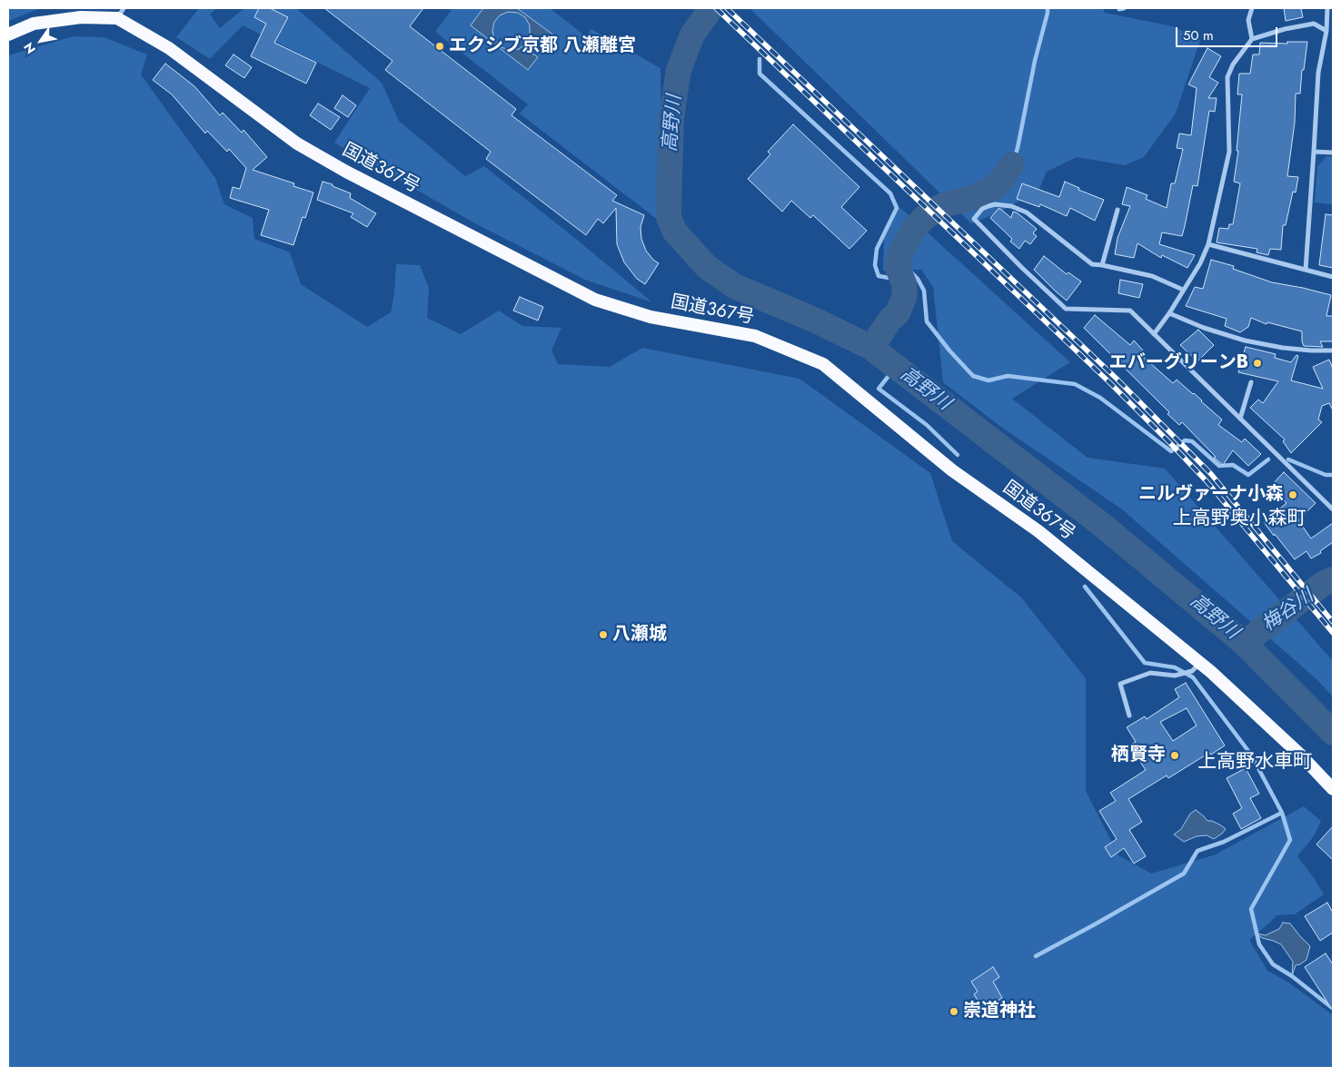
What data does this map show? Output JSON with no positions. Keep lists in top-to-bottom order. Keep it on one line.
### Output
{"streets":{"highway":["国道367号"]},"districts":["上高野奥小森町","上高野水車町"],"water":["高野川","梅谷川"],"places":["エクシブ京都 八瀬離宮","エバーグリーンB","ニルヴァーナ小森","八瀬城","栖賢寺","崇道神社"],"scale_bar":"50 m","north":"bottom left"}
